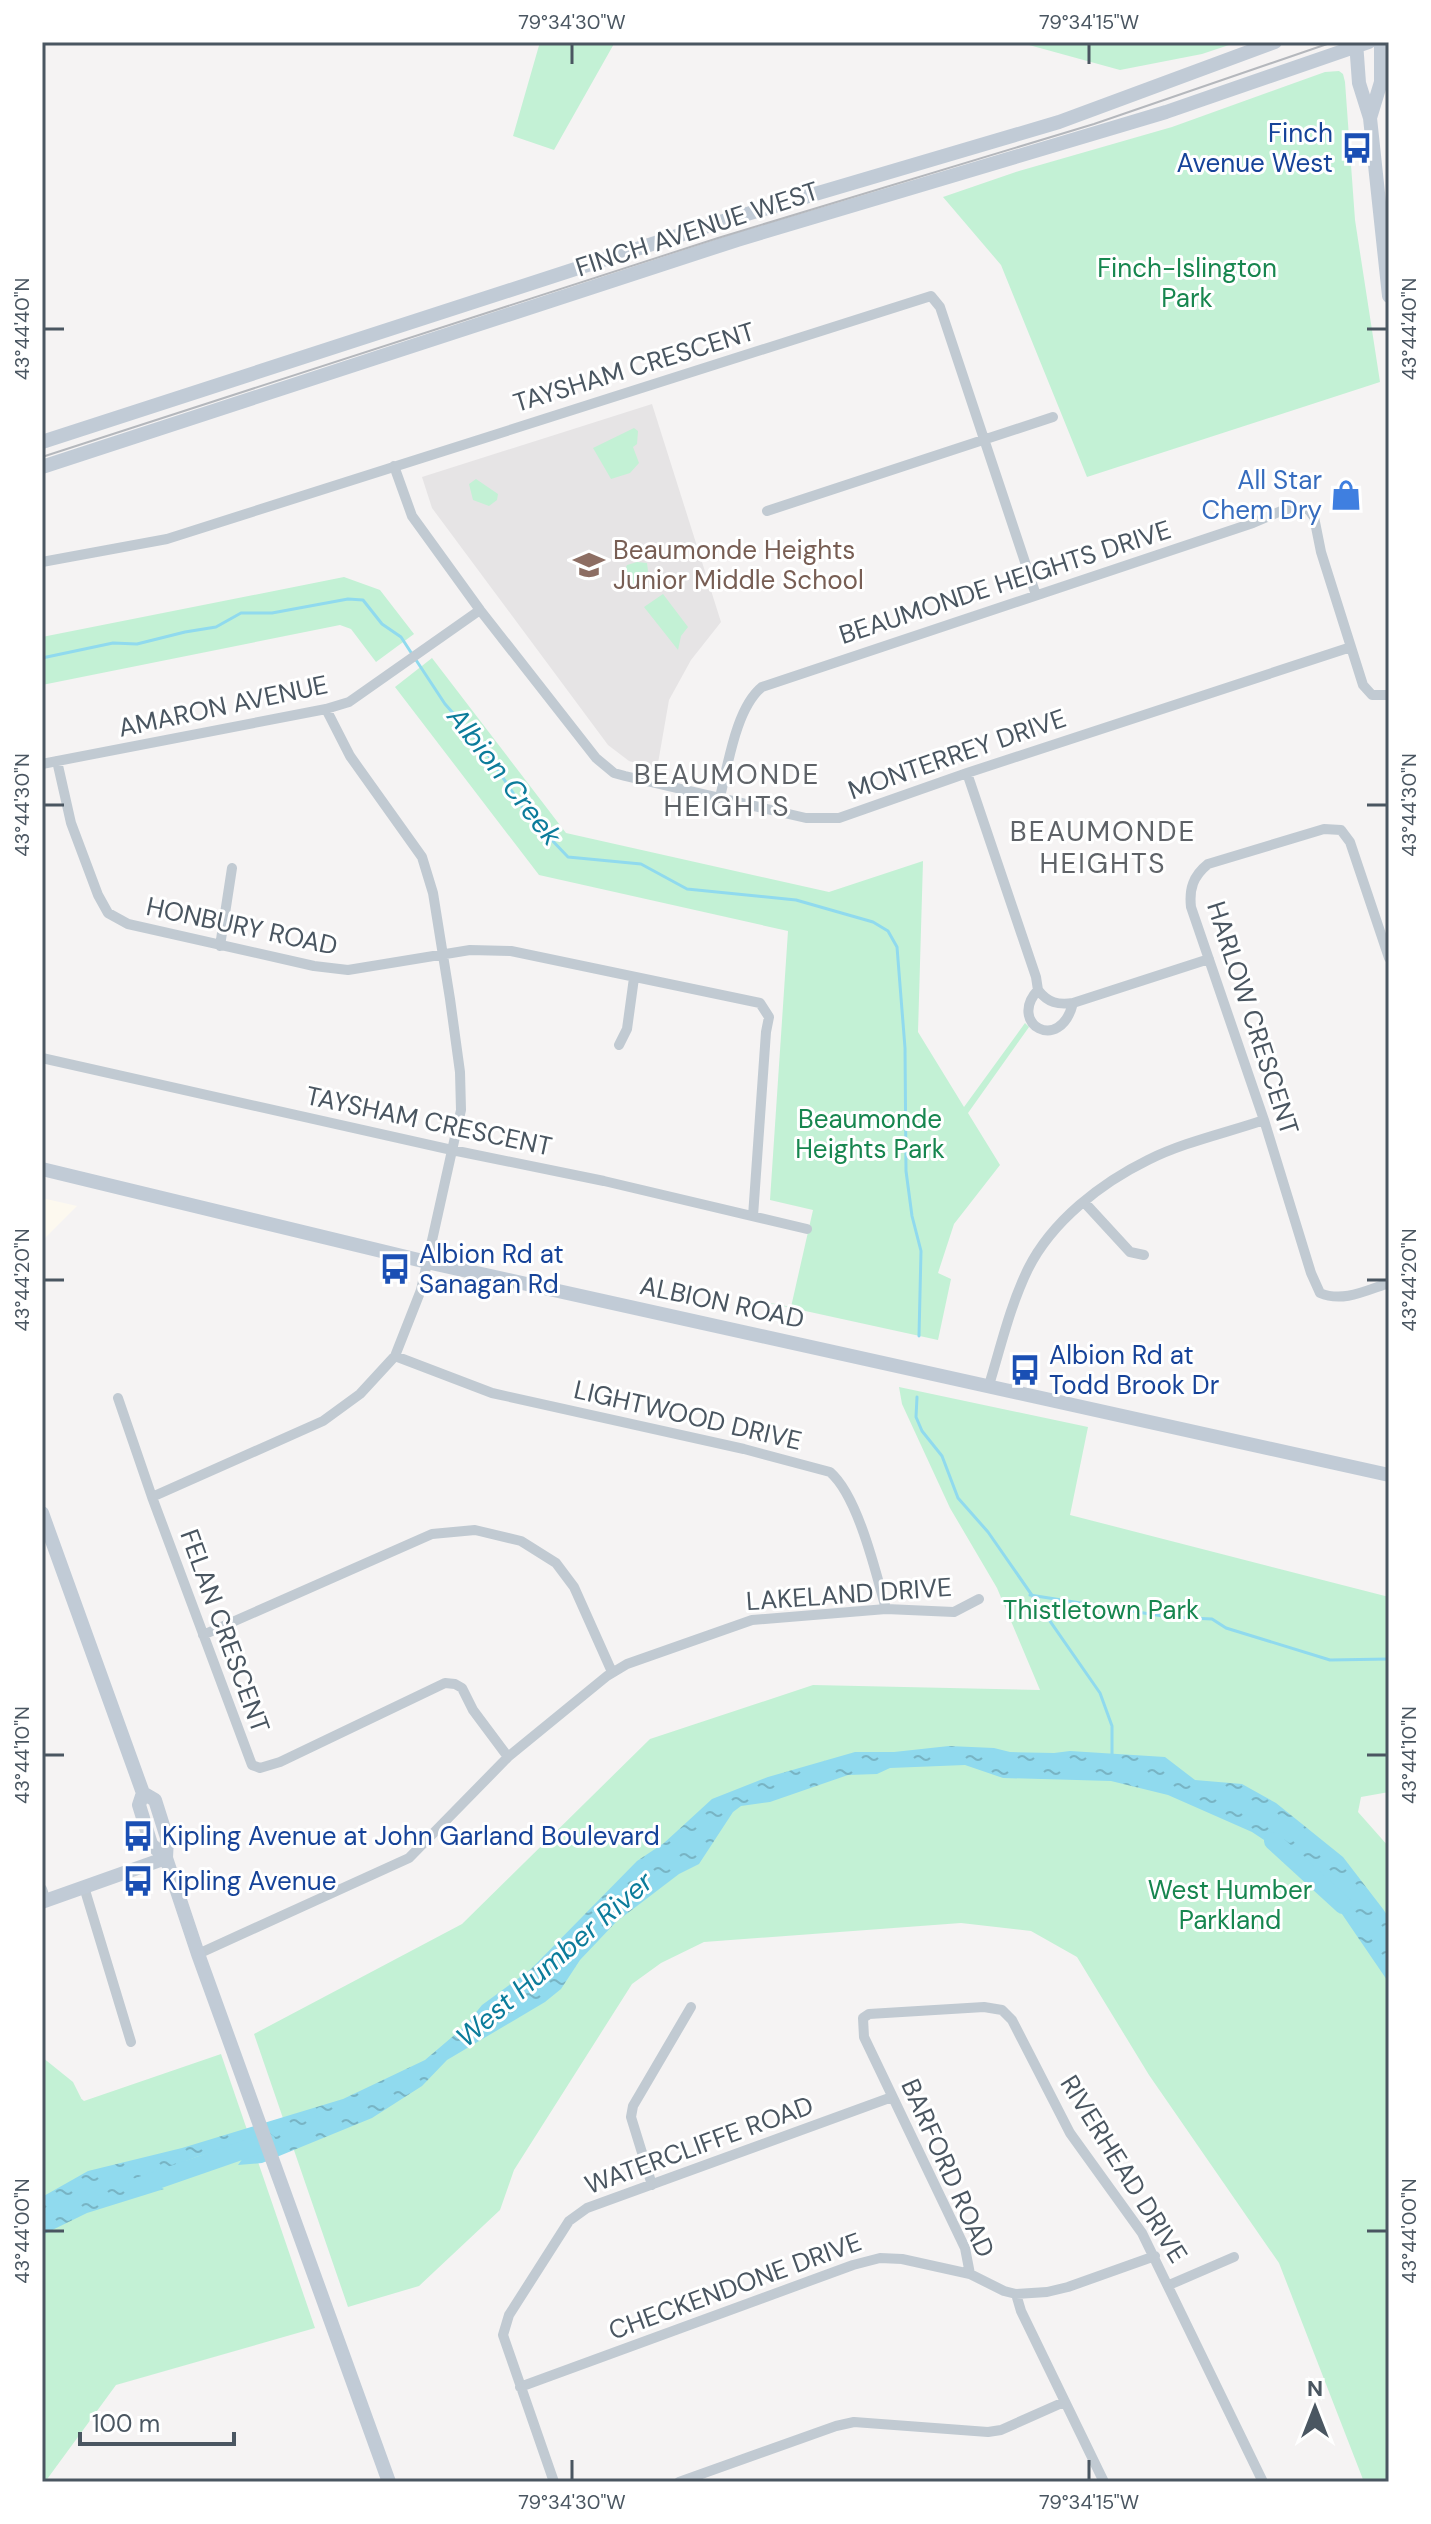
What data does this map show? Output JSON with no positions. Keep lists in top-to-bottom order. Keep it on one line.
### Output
{"streets":{"main road":["FINCH AVENUE WEST","ALBION ROAD"],"street":["TAYSHAM CRESCENT","BEAUMONDE HEIGHTS DRIVE","AMARON AVENUE","MONTERREY DRIVE","HONBURY ROAD","HARLOW CRESCENT","LIGHTWOOD DRIVE","LAKELAND DRIVE","FELAN CRESCENT","WATERCLIFFE ROAD","BARFORD ROAD","RIVERHEAD DRIVE","CHECKENDONE DRIVE"]},"crossings":[["TAYSHAM CRESCENT","BEAUMONDE HEIGHTS DRIVE"],["TAYSHAM CRESCENT","MONTERREY DRIVE"],["TAYSHAM CRESCENT","HONBURY ROAD"],["BEAUMONDE HEIGHTS DRIVE","MONTERREY DRIVE"],["AMARON AVENUE","MONTERREY DRIVE"],["AMARON AVENUE","HONBURY ROAD"],["LIGHTWOOD DRIVE","LAKELAND DRIVE"],["LAKELAND DRIVE","FELAN CRESCENT"],["WATERCLIFFE ROAD","BARFORD ROAD"],["WATERCLIFFE ROAD","CHECKENDONE DRIVE"],["BARFORD ROAD","RIVERHEAD DRIVE"],["BARFORD ROAD","CHECKENDONE DRIVE"]],"districts":["BEAUMONDE HEIGHTS","BEAUMONDE HEIGHTS"],"water":["Albion Creek","West Humber River"],"parks":["Finch-Islington Park","Beaumonde Heights Park","Thistletown Park","West Humber Parkland"],"places":{"bus stop":["Finch Avenue West","Albion Rd at Sanagan Rd","Albion Rd at Todd Brook Dr","Kipling Avenue at John Garland Boulevard","Kipling Avenue"],"shop":["All Star Chem Dry"],"school or university":["Beaumonde Heights Junior Middle School"]},"scale_bar":"100 m","north":"top","coordinates":["79°34'30\"W","79°34'15\"W","43°44'40\"N","43°44'30\"N","43°44'20\"N","43°44'10\"N","43°44'00\"N"]}
